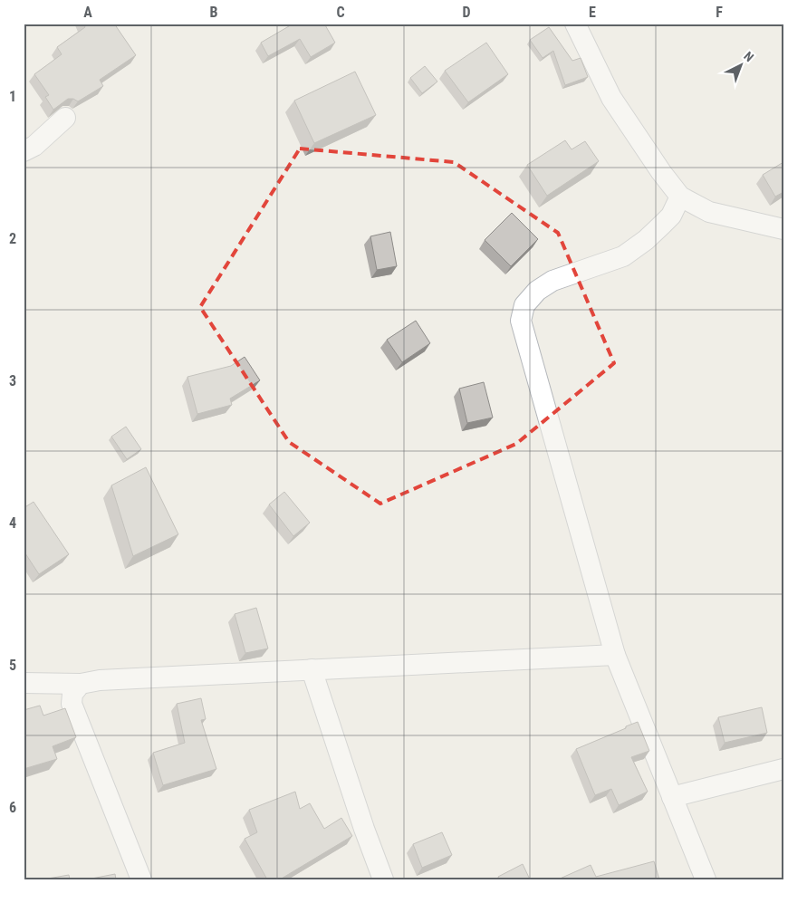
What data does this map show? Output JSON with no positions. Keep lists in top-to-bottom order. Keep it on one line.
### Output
{"north":"top right","grid":{"columns":["A","B","C","D","E","F"],"rows":["1","2","3","4","5","6"]}}
